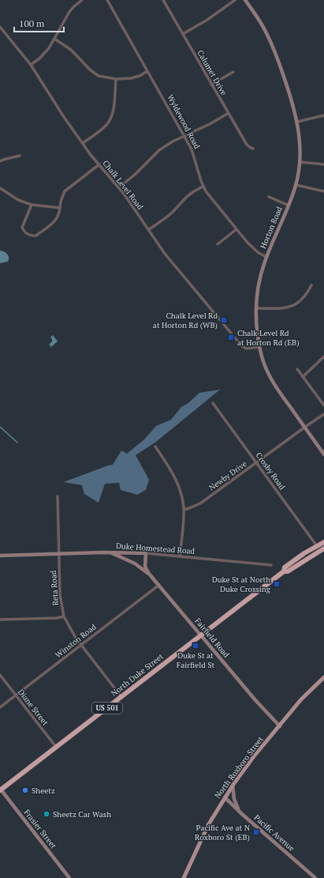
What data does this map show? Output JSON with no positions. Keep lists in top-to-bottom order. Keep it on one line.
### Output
{"streets":{"highway":["North Duke Street","US 501"],"main road":["North Roxboro Street"],"street":["Calumet Drive","Wyldewood Road","Chalk Level Road","Horton Road","Crosby Road","Newby Drive","Duke Homestead Road","Reta Road","Fairfield Road","Winston Road","Diane Street","Frasier Street","Pacific Avenue"]},"crossings":[["Wyldewood Road","Horton Road"],["Chalk Level Road","Horton Road"],["Horton Road","Newby Drive"],["Crosby Road","Newby Drive"],["Crosby Road","North Duke Street"],["Duke Homestead Road","Reta Road"],["Duke Homestead Road","Fairfield Road"],["Reta Road","Winston Road"],["Reta Road","North Duke Street"],["Fairfield Road","Winston Road"],["Fairfield Road","North Duke Street"],["Fairfield Road","North Roxboro Street"],["Winston Road","Diane Street"],["North Duke Street","Diane Street"],["North Duke Street","Frasier Street"],["North Roxboro Street","Pacific Avenue"]],"places":{"transit":["Chalk Level Rd at Horton Rd (WB)","Chalk Level Rd at Horton Rd (EB)","Duke St at North Duke Crossing","Duke St at Fairfield St","Pacific Ave at N Roxboro St (EB)"],"other":["Sheetz","Sheetz Car Wash"]},"scale_bar":"100 m"}
